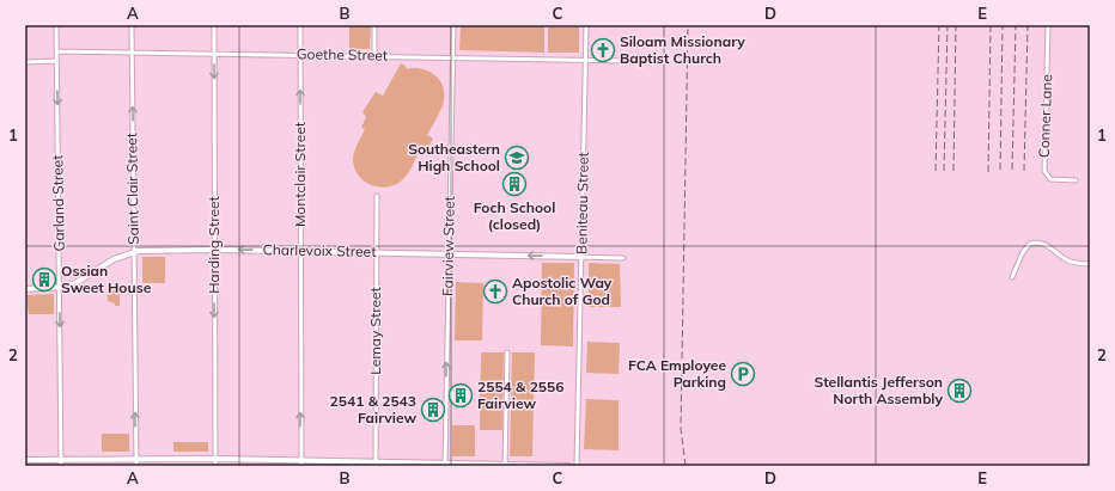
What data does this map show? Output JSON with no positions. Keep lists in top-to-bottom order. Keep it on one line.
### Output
{"streets":{"street":["Goethe Street","Conner Lane","Montclair Street","Saint Clair Street","Garland Street","Beniteau Street","Harding Street","Fairview Street","Charlevoix Street","Lemay Street"]},"crossings":[["Goethe Street","Montclair Street"],["Goethe Street","Saint Clair Street"],["Goethe Street","Garland Street"],["Goethe Street","Beniteau Street"],["Goethe Street","Harding Street"],["Goethe Street","Fairview Street"],["Montclair Street","Charlevoix Street"],["Saint Clair Street","Charlevoix Street"],["Garland Street","Charlevoix Street"],["Beniteau Street","Charlevoix Street"],["Harding Street","Charlevoix Street"],["Fairview Street","Charlevoix Street"],["Charlevoix Street","Lemay Street"]],"one_way":["Montclair Street","Saint Clair Street","Garland Street","Harding Street","Fairview Street","Charlevoix Street"],"places":{"church":["Siloam Missionary Baptist Church","Apostolic Way Church of God"],"school or university":["Southeastern High School"],"building":["Foch School (closed)","Ossian Sweet House","Stellantis Jefferson North Assembly","2554 & 2556 Fairview","2541 & 2543 Fairview"],"parking":["FCA Employee Parking"]},"grid":{"columns":["A","B","C","D","E"],"rows":["1","2"]}}
